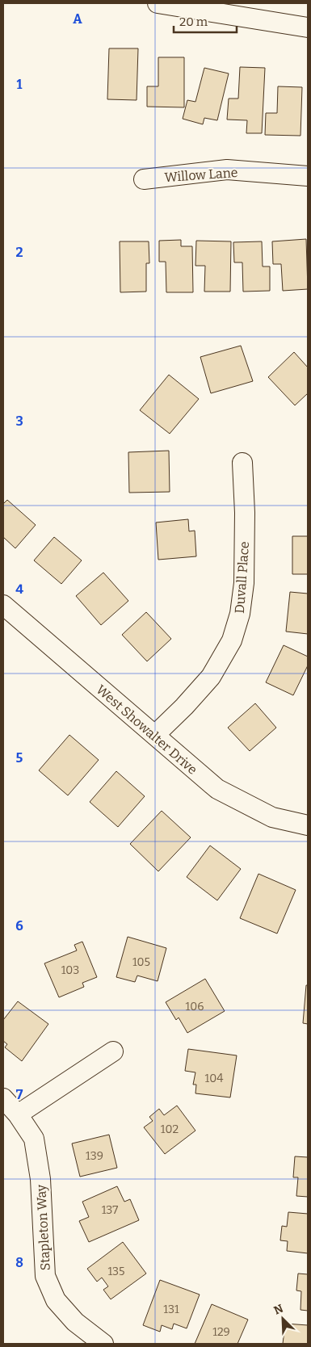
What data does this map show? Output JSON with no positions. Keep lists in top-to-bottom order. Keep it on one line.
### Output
{"streets":{"street":["Willow Lane","Duvall Place","West Showalter Drive","Stapleton Way"]},"crossings":[["Duvall Place","West Showalter Drive"]],"house_numbers":["105","103","106","104","102","139","137","135","131","129"],"scale_bar":"20 m","north":"top left","grid":{"columns":["A"],"rows":["1","2","3","4","5","6","7","8"]}}
